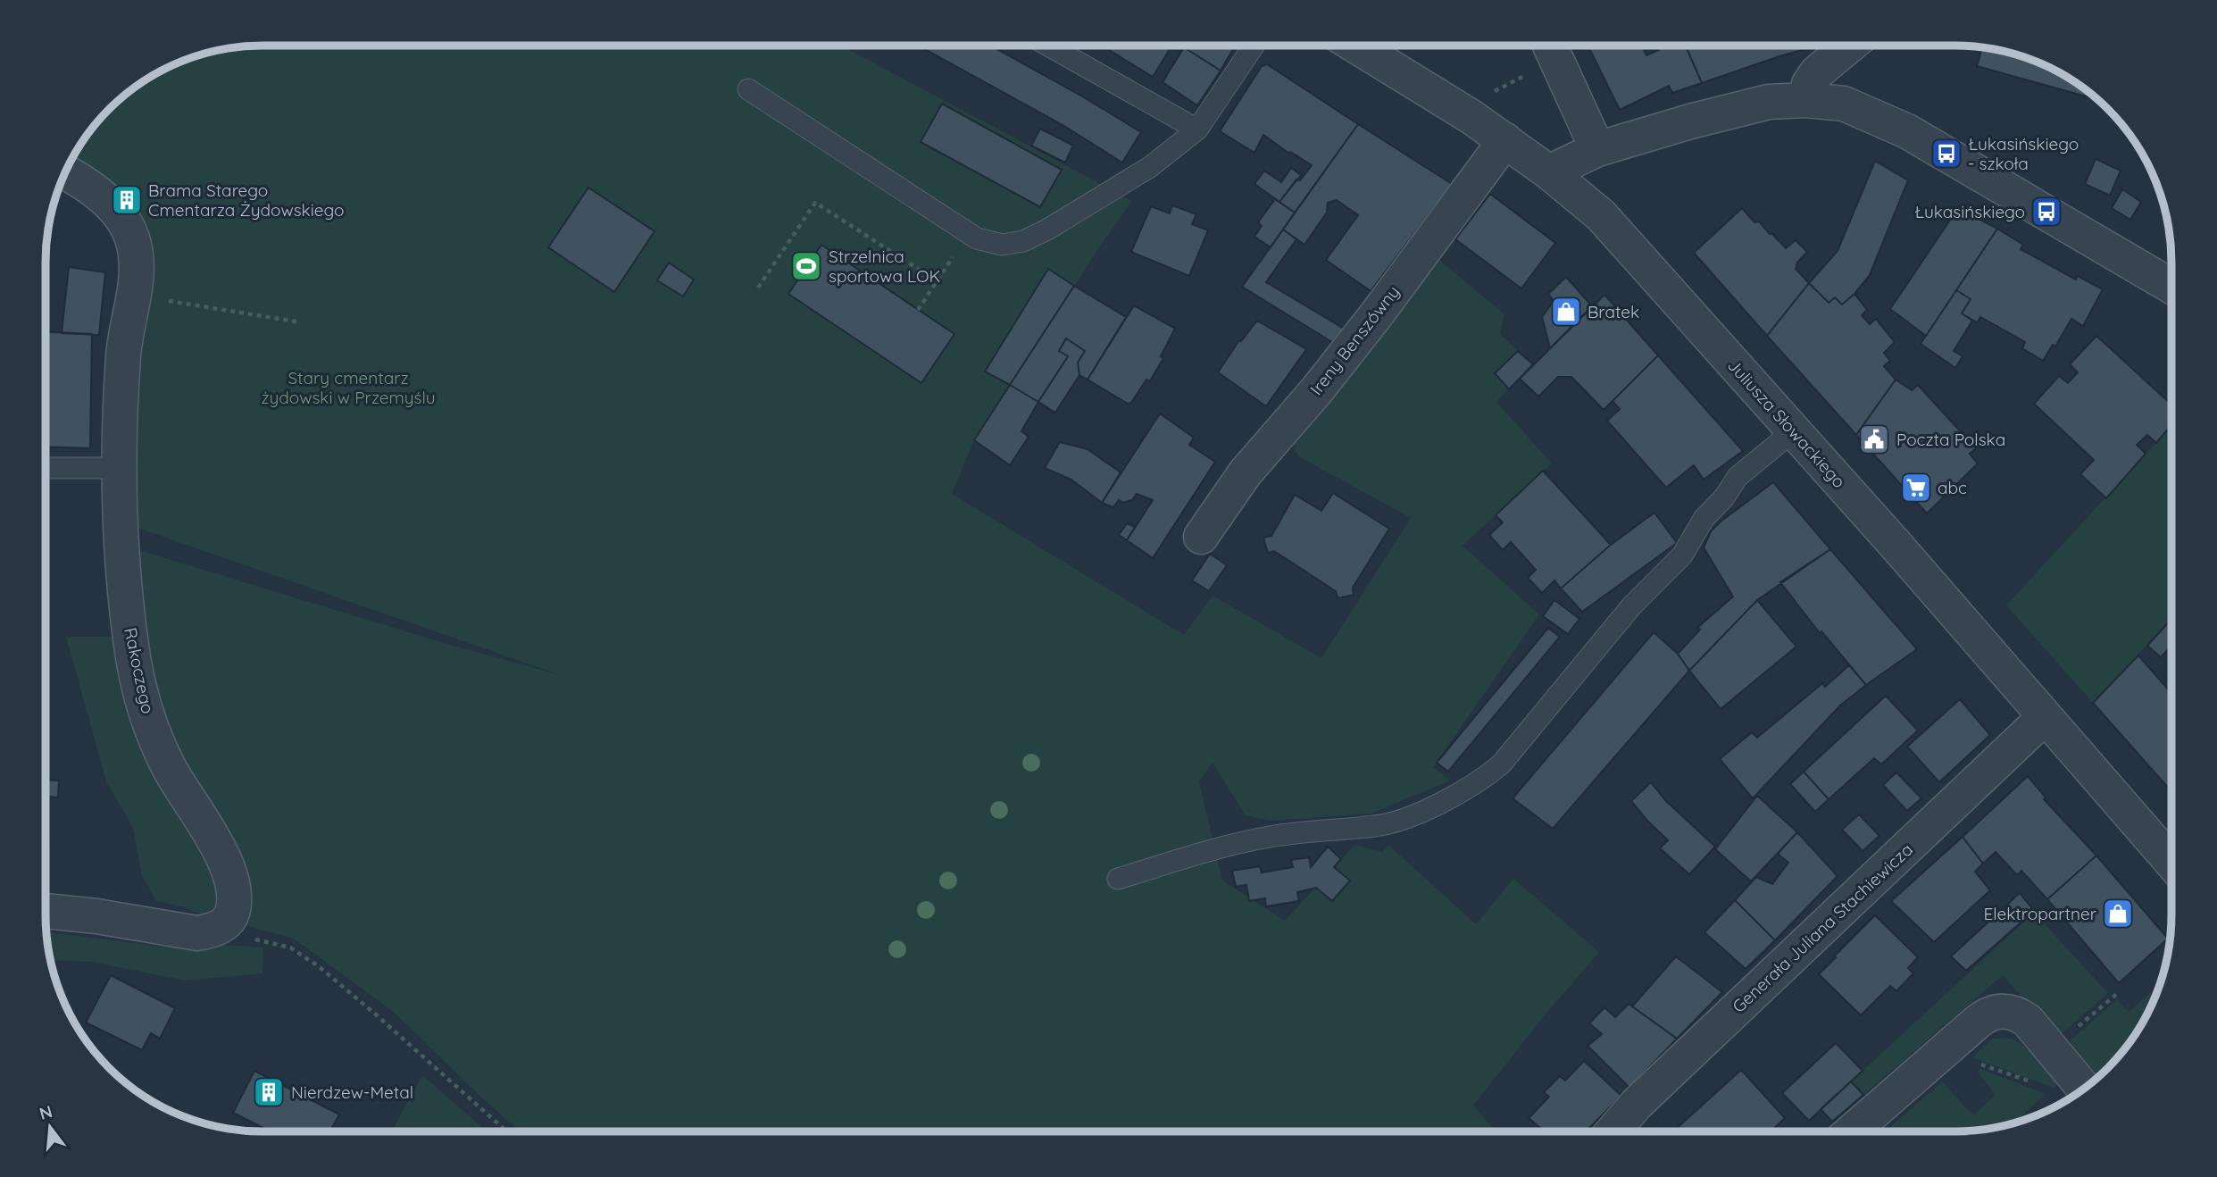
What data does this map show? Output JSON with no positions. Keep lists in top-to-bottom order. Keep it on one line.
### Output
{"streets":{"street":["Ireny Benszówny","Juliusza Słowackiego","Rakoczego","Generała Juliana Stachiewicza"]},"crossings":[["Ireny Benszówny","Juliusza Słowackiego"],["Juliusza Słowackiego","Generała Juliana Stachiewicza"]],"parks":["Stary cmentarz żydowski w Przemyślu"],"places":{"bus stop":["Łukasińskiego - szkoła","Łukasińskiego"],"building":["Brama Starego Cmentarza Żydowskiego","Nierdzew-Metal"],"sports":["Strzelnica sportowa LOK"],"shop":["Bratek","Elektropartner"],"public building":["Poczta Polska"],"supermarket":["abc"]},"north":"top"}
